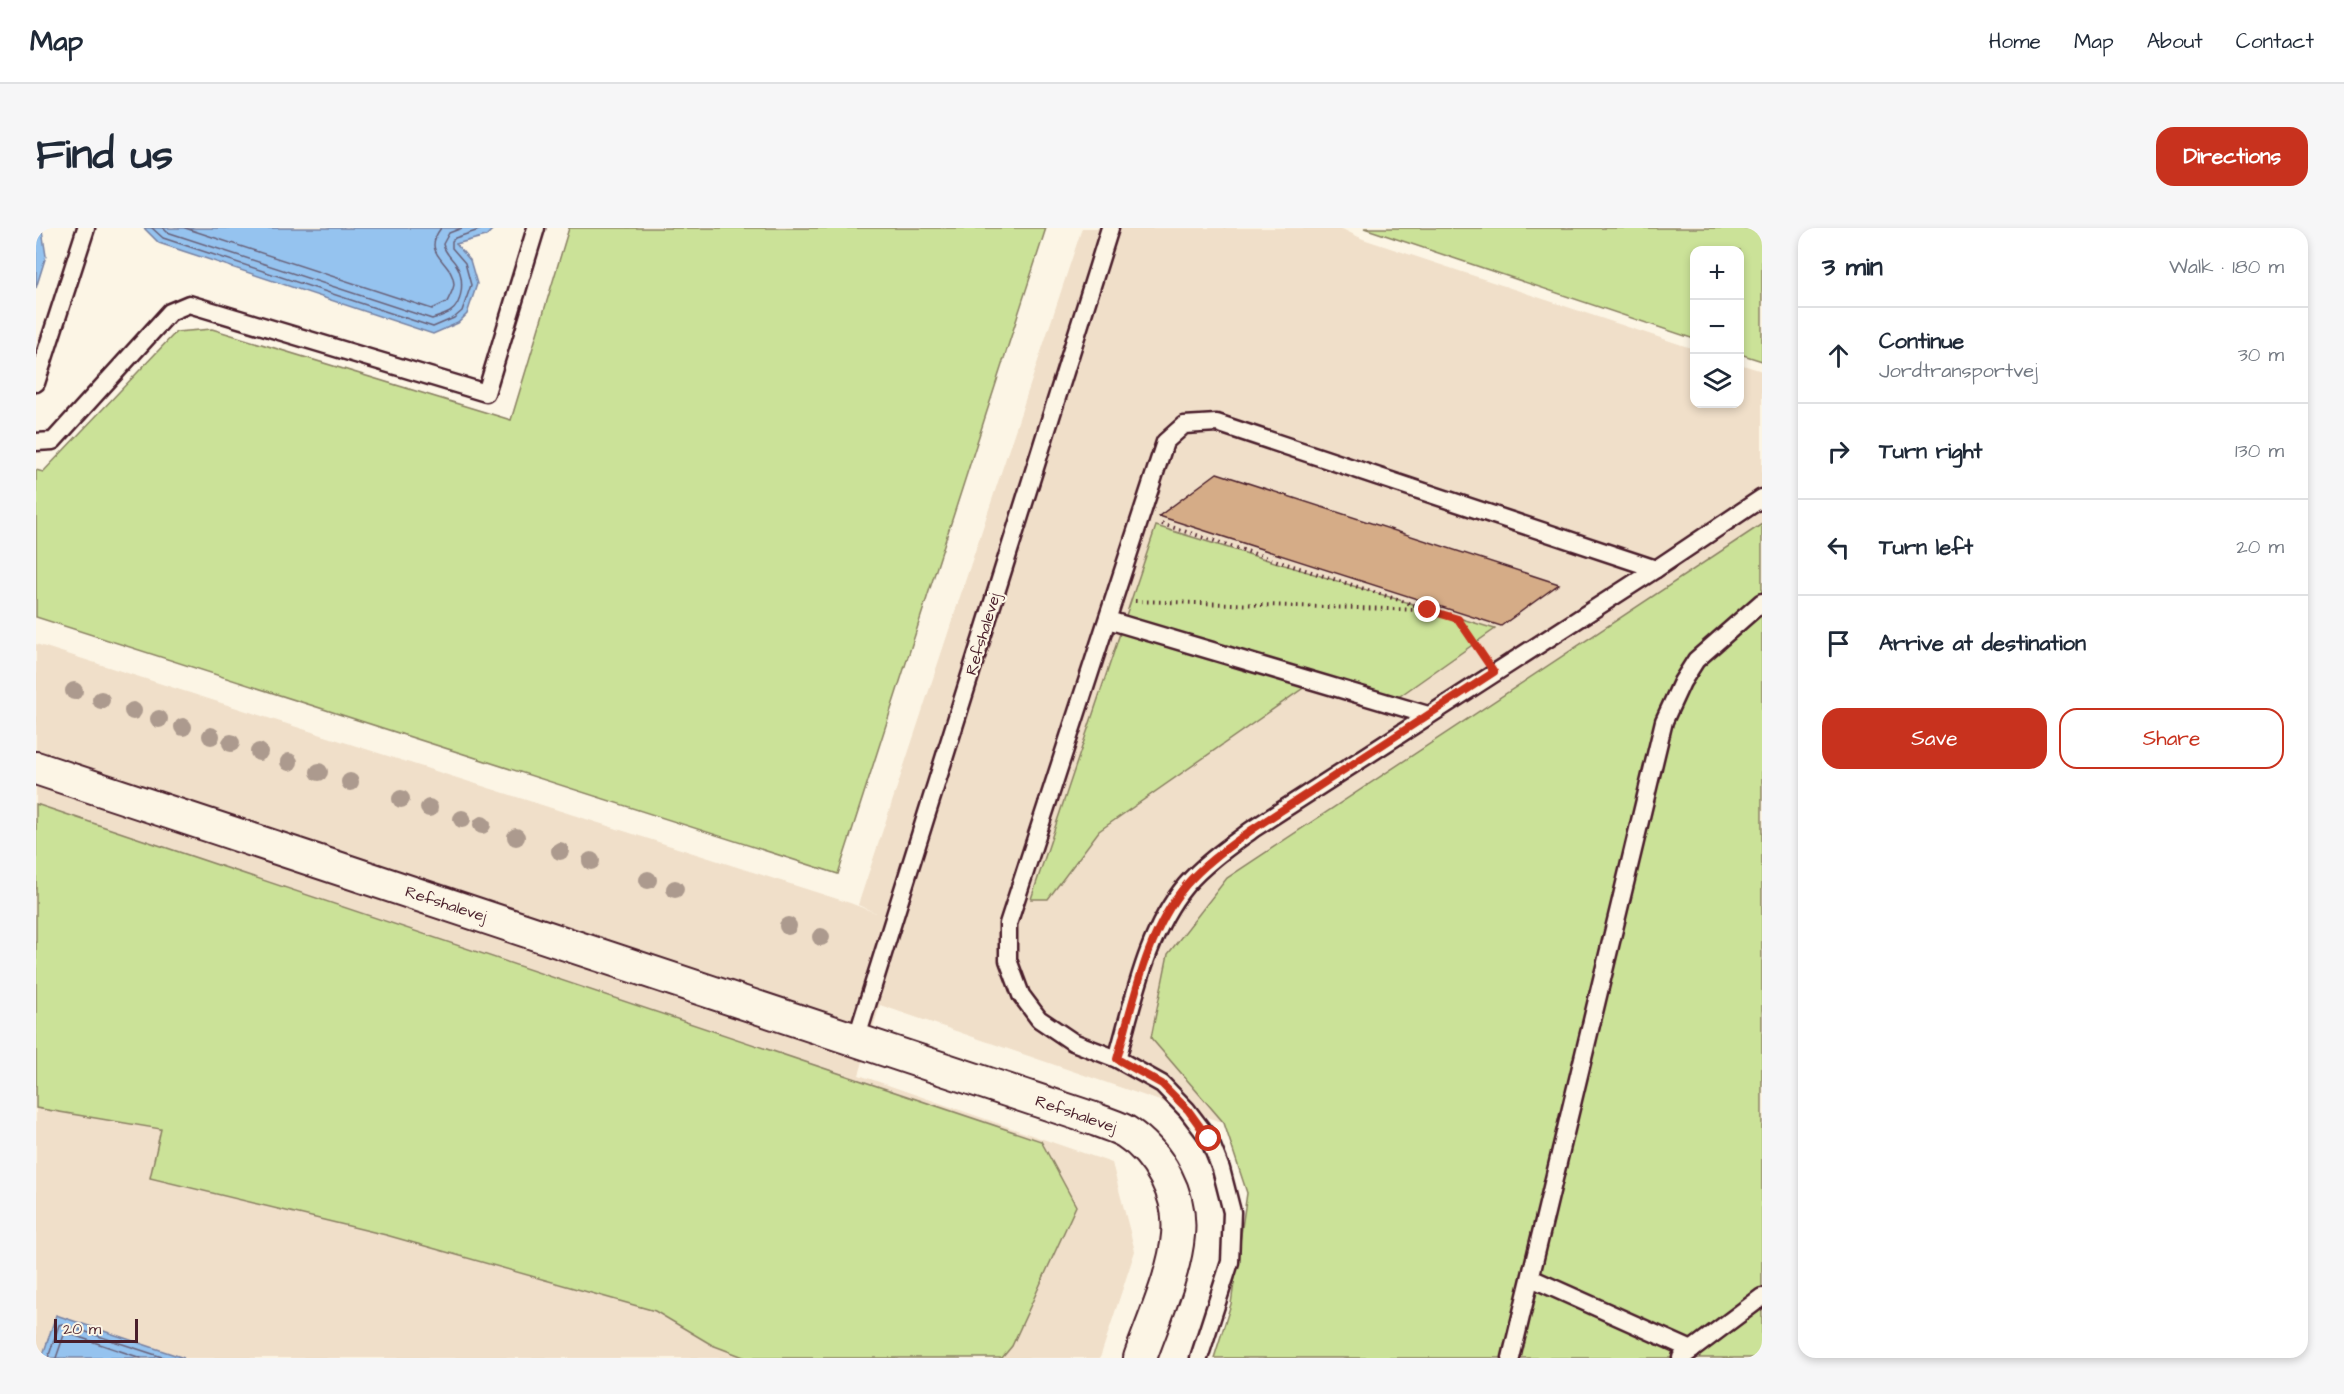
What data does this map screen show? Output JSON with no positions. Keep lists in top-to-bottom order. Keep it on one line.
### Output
{"streets":{"street":["Refshalevej"]},"scale_bar":"20 m","page":{"header":"Map","nav":["Home","Map","About","Contact"],"title":"Find us","buttons":["Directions",["Save","Share"]],"heading":["3 min","Walk · 180 m"],"map_buttons":["+","−"],"list":[["Continue","Jordtransportvej","30 m"],["Turn right","130 m"],["Turn left","20 m"],"Arrive at destination"],"scale":"20 m"}}
